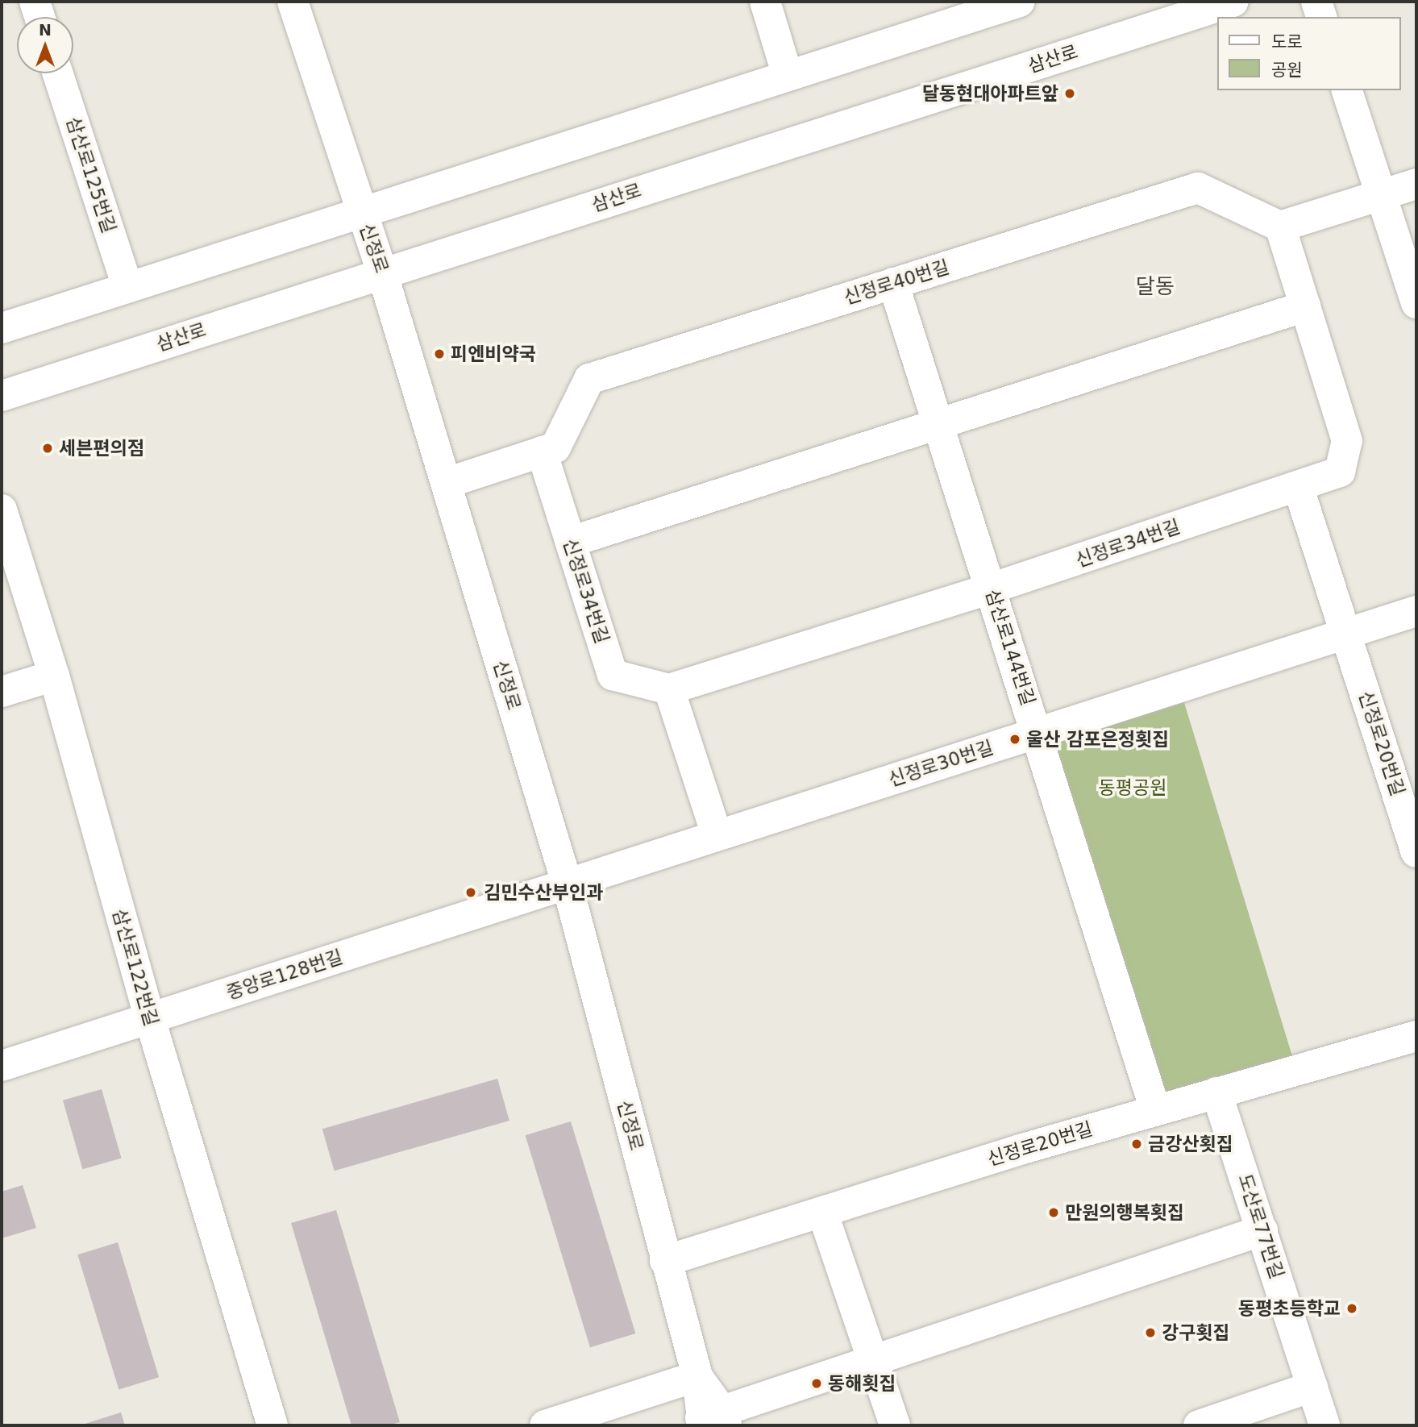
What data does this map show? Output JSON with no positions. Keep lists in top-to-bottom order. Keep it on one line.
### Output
{"streets":{"street":["삼산로","삼산로125번길","신정로","신정로40번길","신정로34번길","삼산로144번길","신정로20번길","신정로30번길","삼산로122번길","중앙로128번길","도산로77번길"]},"crossings":[["삼산로","신정로"],["신정로","신정로40번길"],["신정로","신정로20번길"],["신정로","신정로30번길"],["신정로","중앙로128번길"],["신정로40번길","신정로34번길"],["신정로40번길","삼산로144번길"],["신정로34번길","삼산로144번길"],["삼산로144번길","신정로20번길"],["삼산로144번길","신정로30번길"],["신정로20번길","신정로30번길"],["신정로20번길","도산로77번길"],["신정로30번길","중앙로128번길"],["삼산로122번길","중앙로128번길"]],"districts":["달동"],"parks":["동평공원"],"places":["달동현대아파트앞","피엔비약국","세븐편의점","울산 감포은정횟집","김민수산부인과","금강산횟집","만원의행복횟집","동평초등학교","강구횟집","동해횟집"],"legend":["도로","공원"],"north":"top"}
